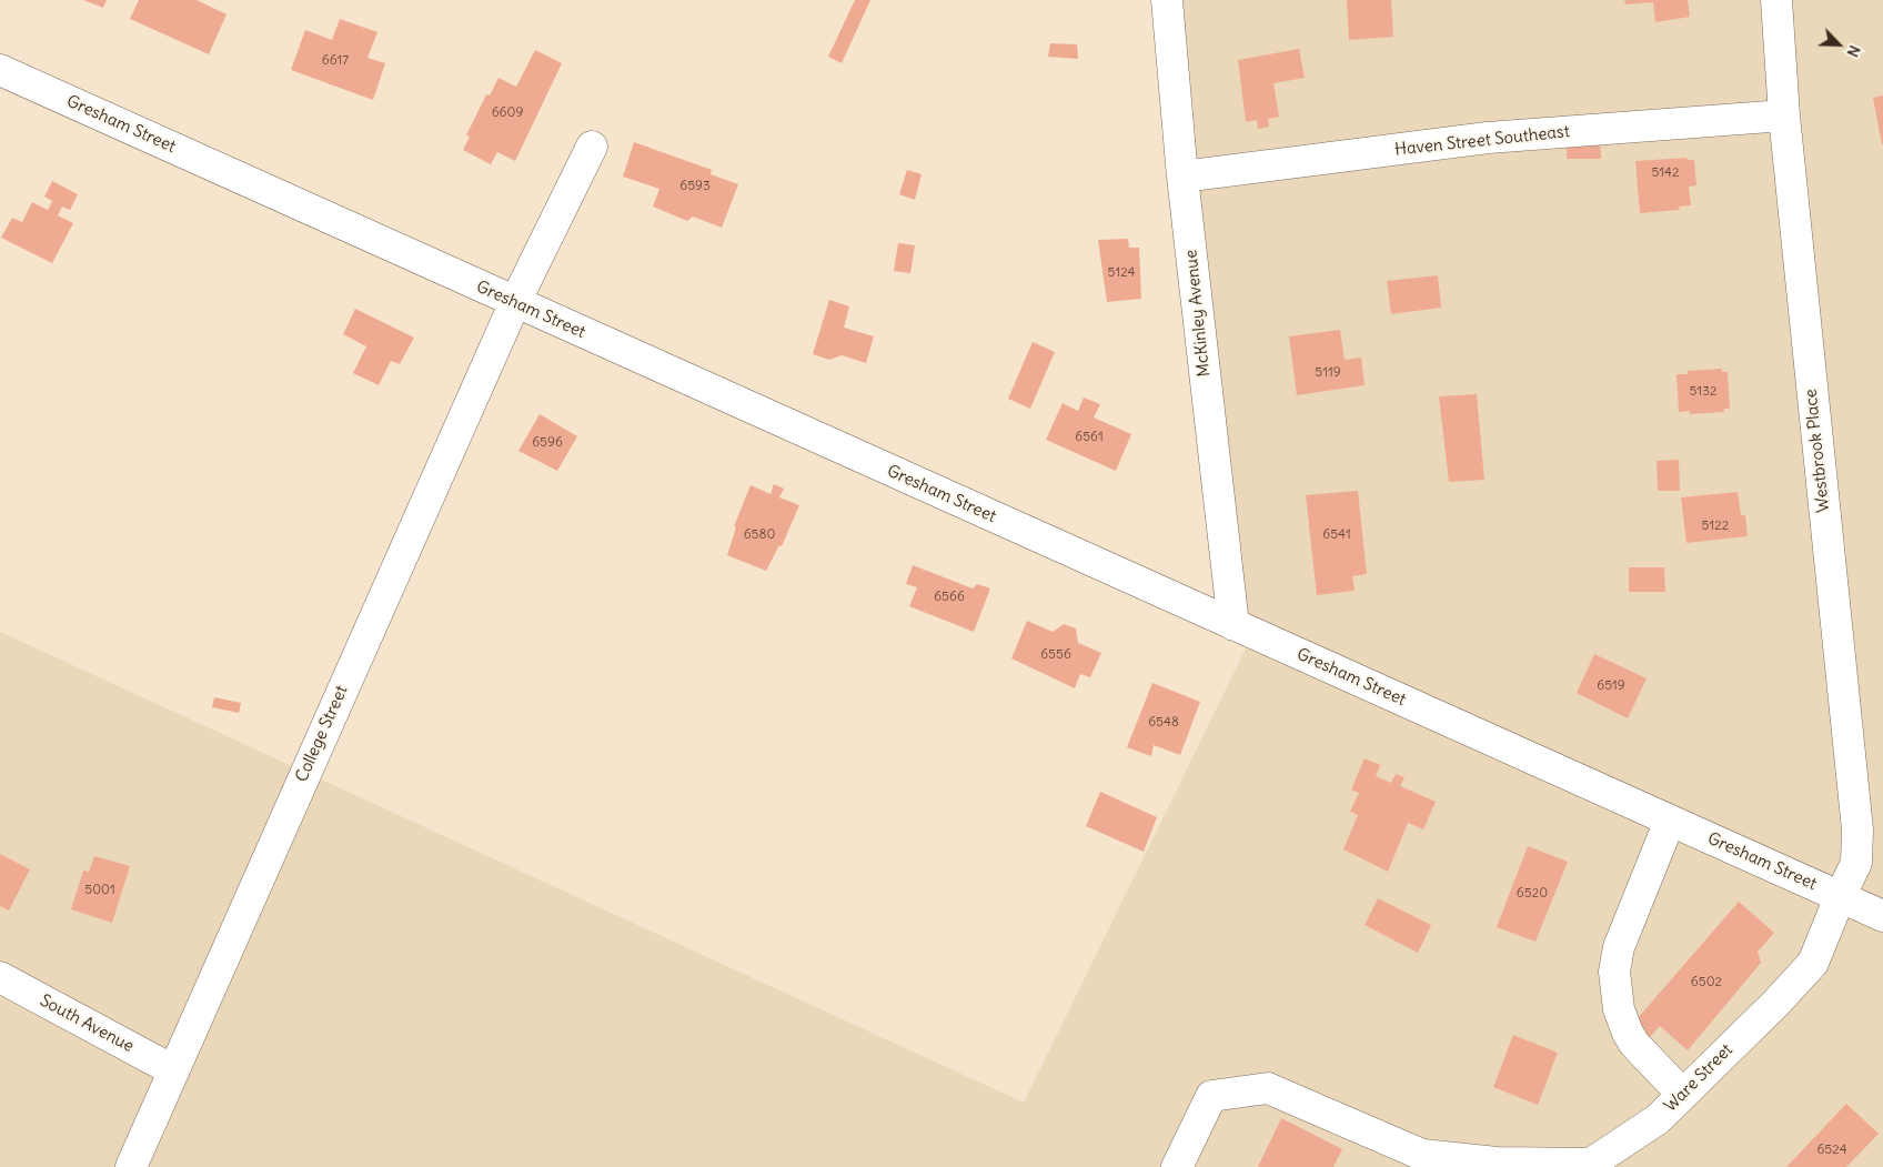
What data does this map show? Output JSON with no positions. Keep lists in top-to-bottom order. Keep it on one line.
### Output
{"streets":{"street":["Gresham Street","Haven Street Southeast","McKinley Avenue","Westbrook Place","College Street","South Avenue","Ware Street"]},"crossings":[["Gresham Street","McKinley Avenue"],["Gresham Street","Westbrook Place"],["Gresham Street","College Street"],["Gresham Street","Ware Street"],["Haven Street Southeast","McKinley Avenue"],["Haven Street Southeast","Westbrook Place"],["Westbrook Place","Ware Street"],["College Street","South Avenue"]],"house_numbers":["6617","6609","5142","6593","5124","5119","5132","6561","6596","5122","6580","6541","6566","6556","6519","6548","5001","6520","6502","6524"],"north":"bottom right"}
